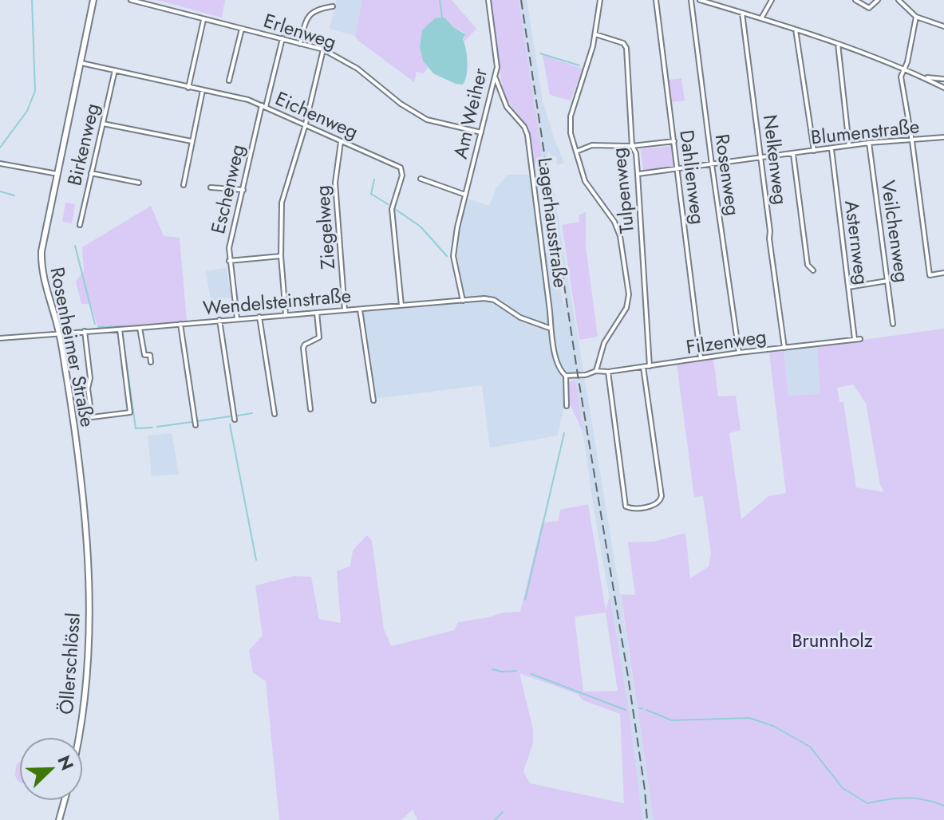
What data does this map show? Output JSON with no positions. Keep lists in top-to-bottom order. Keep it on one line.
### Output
{"streets":{"street":["Erlenweg","Am Weiher","Eichenweg","Blumenstraße","Birkenweg","Nelkenweg","Rosenweg","Dahlienweg","Eschenweg","Tulpenweg","Lagerhausstraße","Ziegelweg","Veilchenweg","Asternweg","Wendelsteinstraße","Filzenweg","Rosenheimer Straße","Öllerschlössl"]},"crossings":[["Erlenweg","Am Weiher"],["Erlenweg","Eschenweg"],["Am Weiher","Lagerhausstraße"],["Am Weiher","Wendelsteinstraße"],["Eichenweg","Birkenweg"],["Eichenweg","Eschenweg"],["Eichenweg","Ziegelweg"],["Eichenweg","Wendelsteinstraße"],["Eichenweg","Rosenheimer Straße"],["Blumenstraße","Nelkenweg"],["Blumenstraße","Rosenweg"],["Blumenstraße","Dahlienweg"],["Blumenstraße","Tulpenweg"],["Blumenstraße","Veilchenweg"],["Blumenstraße","Asternweg"],["Nelkenweg","Filzenweg"],["Rosenweg","Filzenweg"],["Dahlienweg","Filzenweg"],["Eschenweg","Wendelsteinstraße"],["Tulpenweg","Filzenweg"],["Lagerhausstraße","Wendelsteinstraße"],["Ziegelweg","Wendelsteinstraße"],["Asternweg","Filzenweg"],["Wendelsteinstraße","Rosenheimer Straße"],["Rosenheimer Straße","Öllerschlössl"]],"parks":["Brunnholz"],"north":"top right"}
